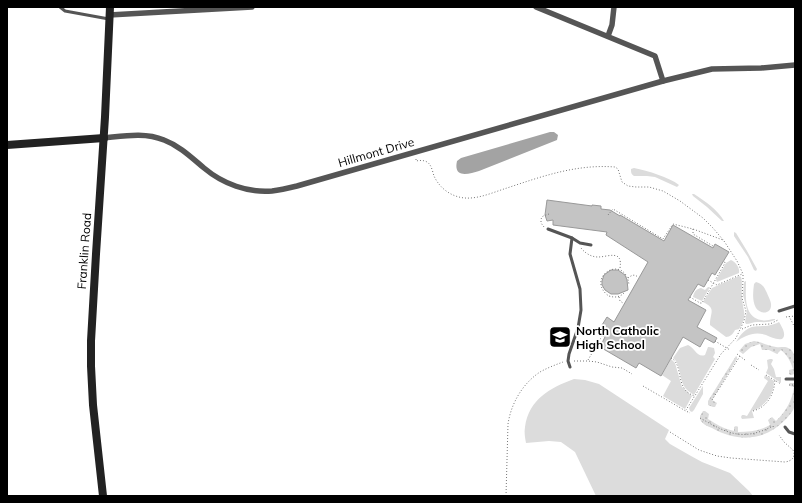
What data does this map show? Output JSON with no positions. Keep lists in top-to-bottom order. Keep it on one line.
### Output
{"streets":{"street":["Hillmont Drive","Franklin Road"]},"crossings":[["Hillmont Drive","Franklin Road"]],"places":{"school or university":["North Catholic High School"]}}
